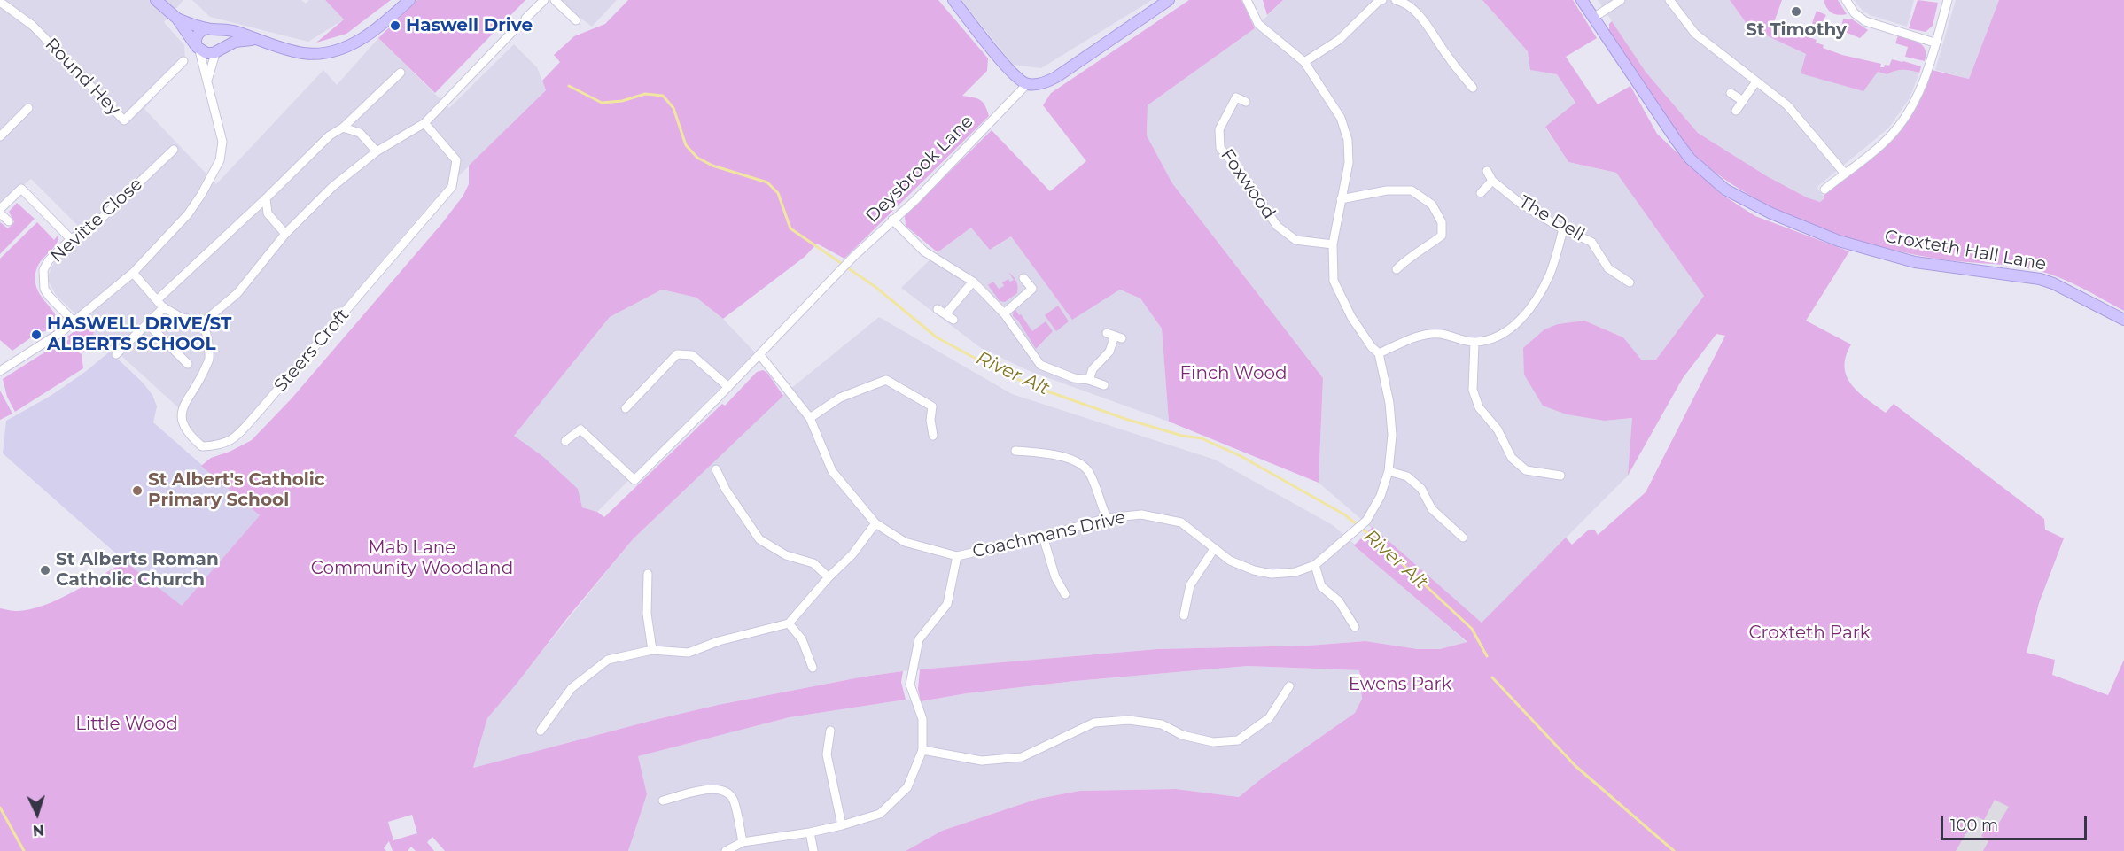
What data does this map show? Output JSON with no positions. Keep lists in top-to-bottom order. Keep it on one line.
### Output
{"streets":{"street":["Round Hey","Deysbrook Lane","Foxwood","The Dell","Nevitte Close","Croxteth Hall Lane","Steers Croft","Coachmans Drive"]},"crossings":[["Deysbrook Lane","Coachmans Drive"],["Foxwood","Coachmans Drive"]],"water":["River Alt"],"parks":["Finch Wood","Mab Lane Community Woodland","Croxteth Park","Ewens Park","Little Wood"],"places":["St Timothy","Haswell Drive","HASWELL DRIVE/ST ALBERTS SCHOOL","St Albert's Catholic Primary School","St Alberts Roman Catholic Church"],"scale_bar":"100 m","north":"bottom"}
